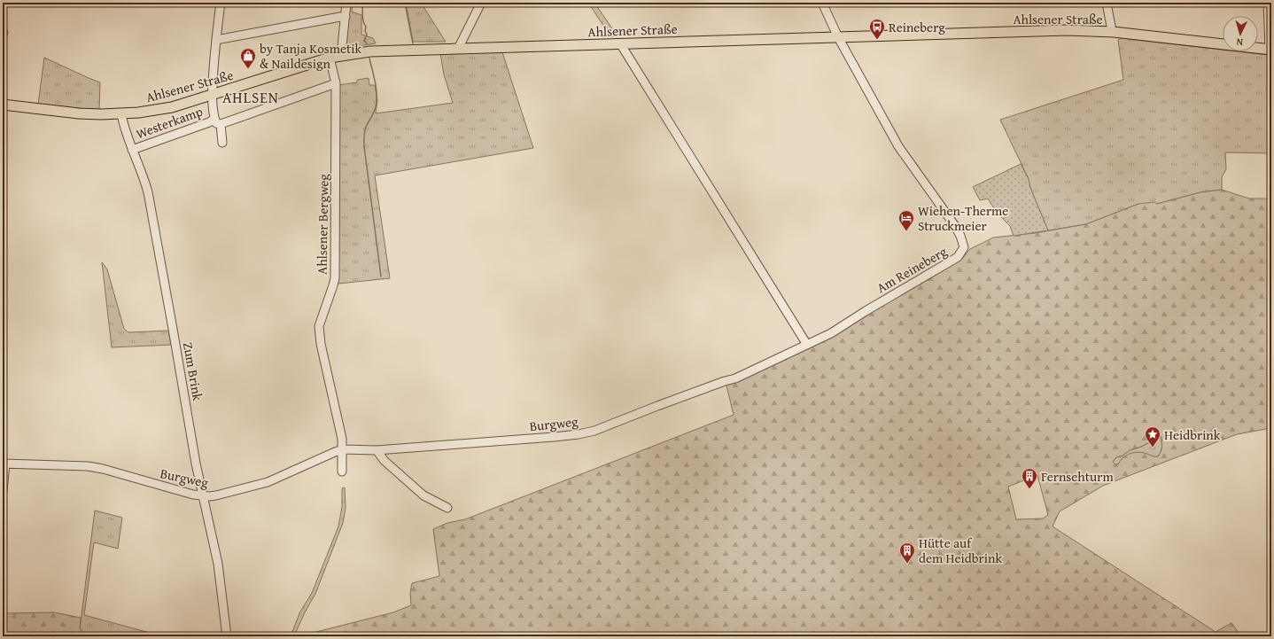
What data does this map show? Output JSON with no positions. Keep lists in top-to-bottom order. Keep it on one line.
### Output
{"streets":{"main road":["Ahlsener Straße"],"street":["Westerkamp","Ahlsener Bergweg","Am Reineberg","Zum Brink","Burgweg"]},"crossings":[["Ahlsener Straße","Westerkamp"],["Ahlsener Straße","Ahlsener Bergweg"],["Ahlsener Straße","Am Reineberg"],["Ahlsener Straße","Zum Brink"],["Westerkamp","Ahlsener Bergweg"],["Westerkamp","Zum Brink"],["Ahlsener Bergweg","Burgweg"],["Am Reineberg","Burgweg"],["Zum Brink","Burgweg"]],"districts":["AHLSEN"],"places":{"bus stop":["Reineberg"],"shop":["by Tanja Kosmetik & Naildesign"],"hotel":["Wiehen-Therme Struckmeier"],"place":["Heidbrink"],"building":["Fernsehturm","Hütte auf dem Heidbrink"]},"north":"bottom"}
